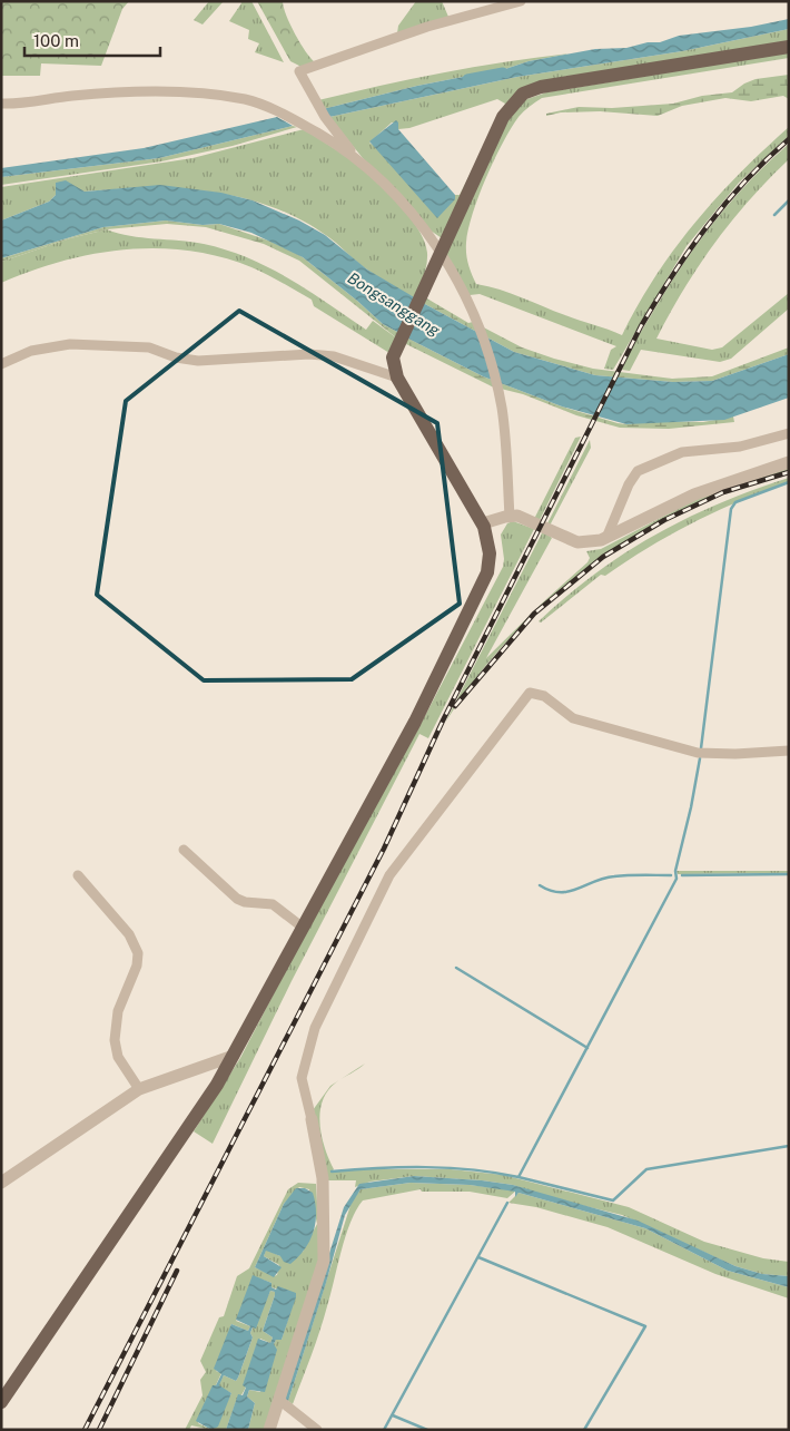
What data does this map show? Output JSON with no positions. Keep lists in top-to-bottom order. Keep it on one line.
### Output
{"water":["Bongsanggang"],"scale_bar":"100 m"}
